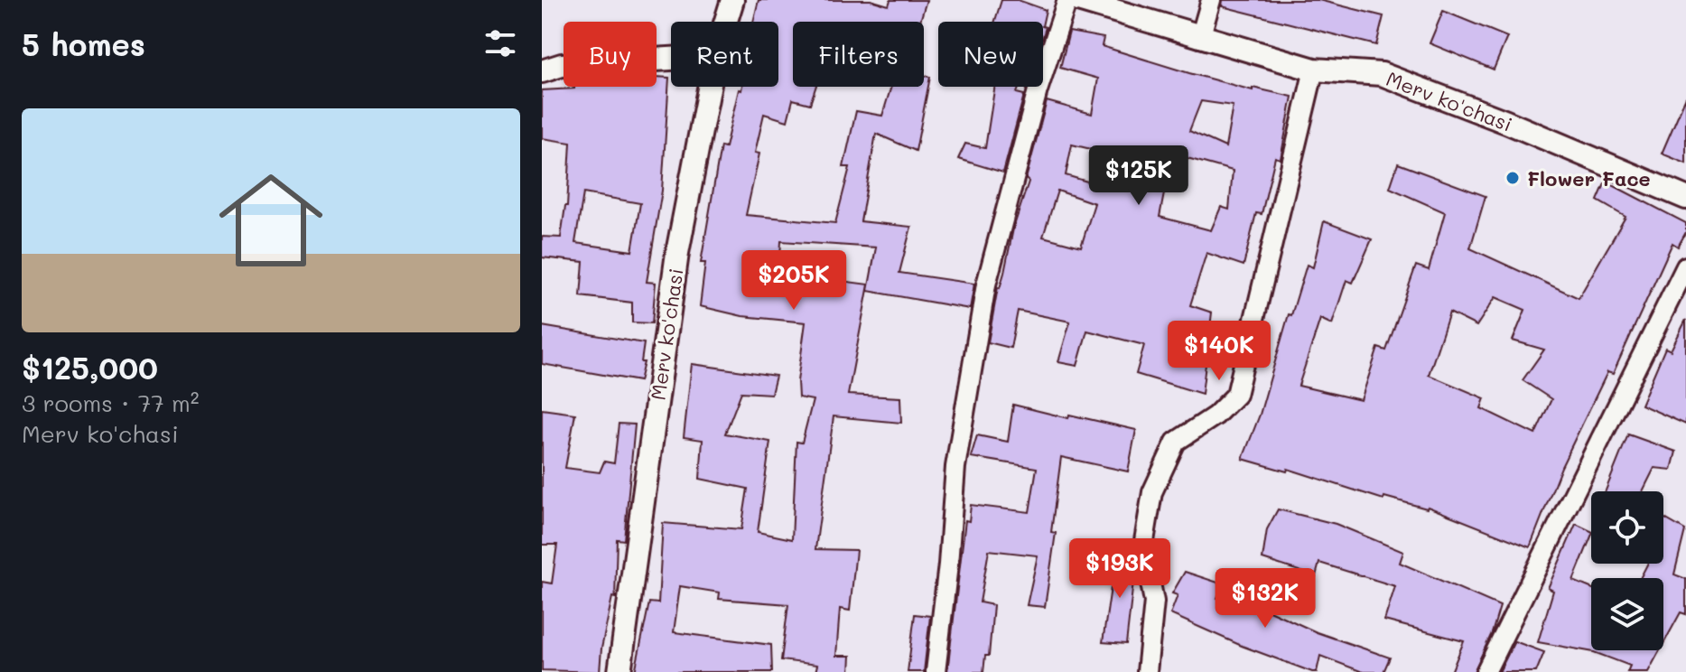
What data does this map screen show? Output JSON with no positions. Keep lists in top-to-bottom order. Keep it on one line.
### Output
{"streets":{"street":["Merv ko'chasi"]},"places":["Flower Face"],"page":{"heading":"5 homes","chip":["Buy","Rent","Filters","New"],"list":[{"name":"$125,000","note":"3 rooms · 77 m² · Merv ko'chasi"}],"price":["$125K","$205K","$140K","$193K","$132K"]}}
